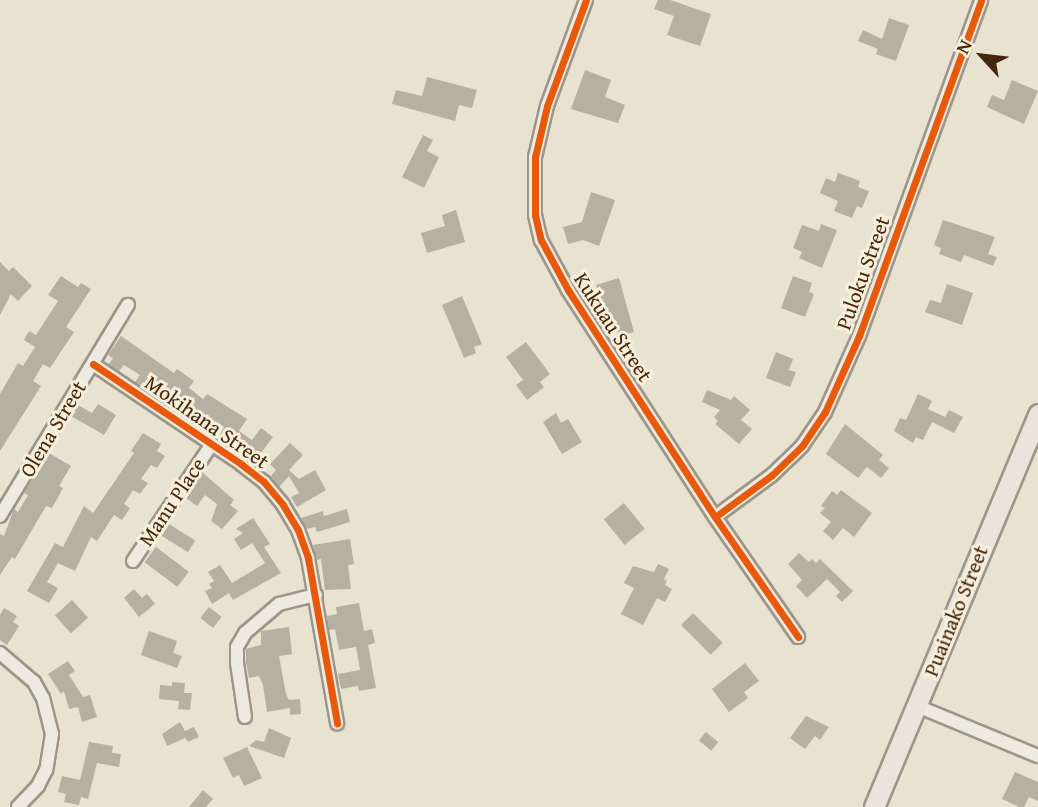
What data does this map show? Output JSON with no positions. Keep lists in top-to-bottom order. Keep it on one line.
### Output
{"streets":{"highway":["Puainako Street"],"street":["Puloku Street","Kukuau Street","Mokihana Street","Olena Street","Manu Place"]},"crossings":[["Puloku Street","Kukuau Street"],["Mokihana Street","Olena Street"],["Mokihana Street","Manu Place"]],"north":"top left"}
